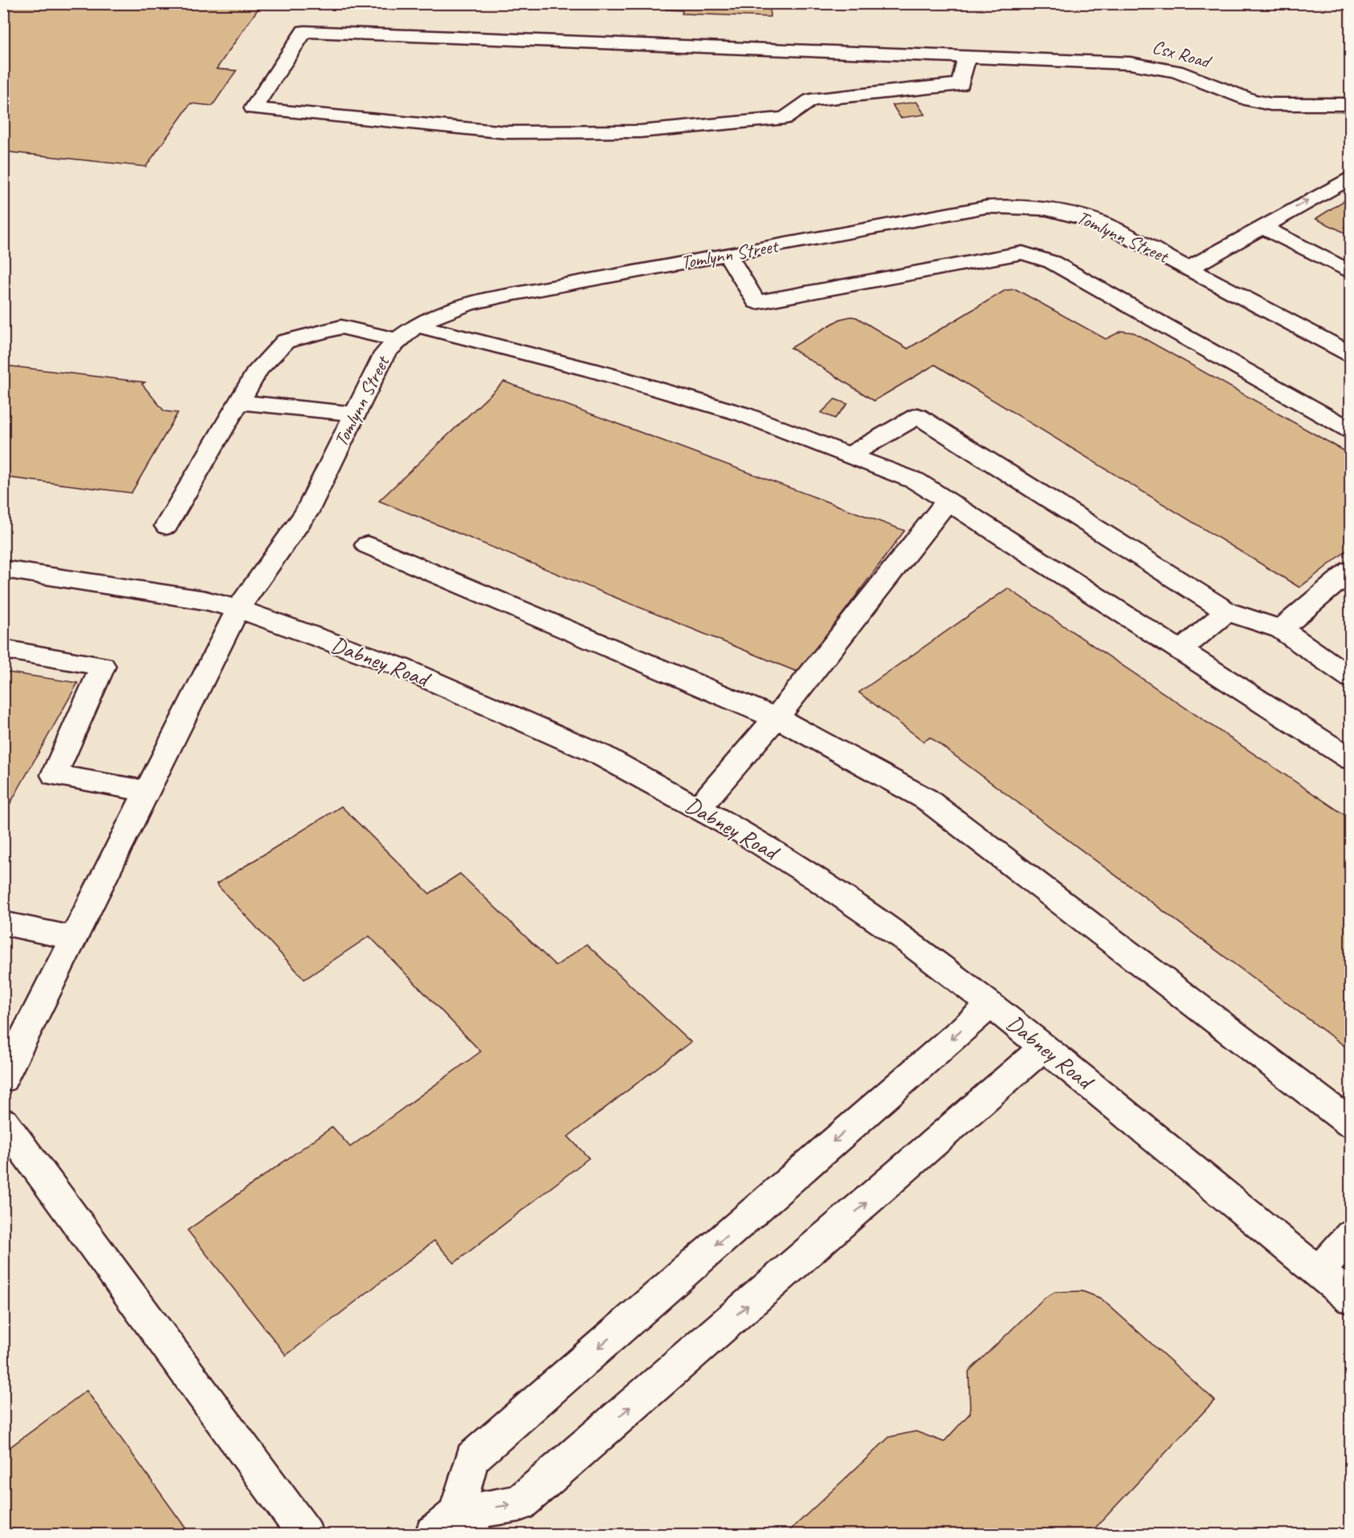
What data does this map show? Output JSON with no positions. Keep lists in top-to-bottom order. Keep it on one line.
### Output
{"streets":{"street":["Csx Road","Tomlynn Street","Dabney Road"]},"crossings":[["Tomlynn Street","Dabney Road"]]}
